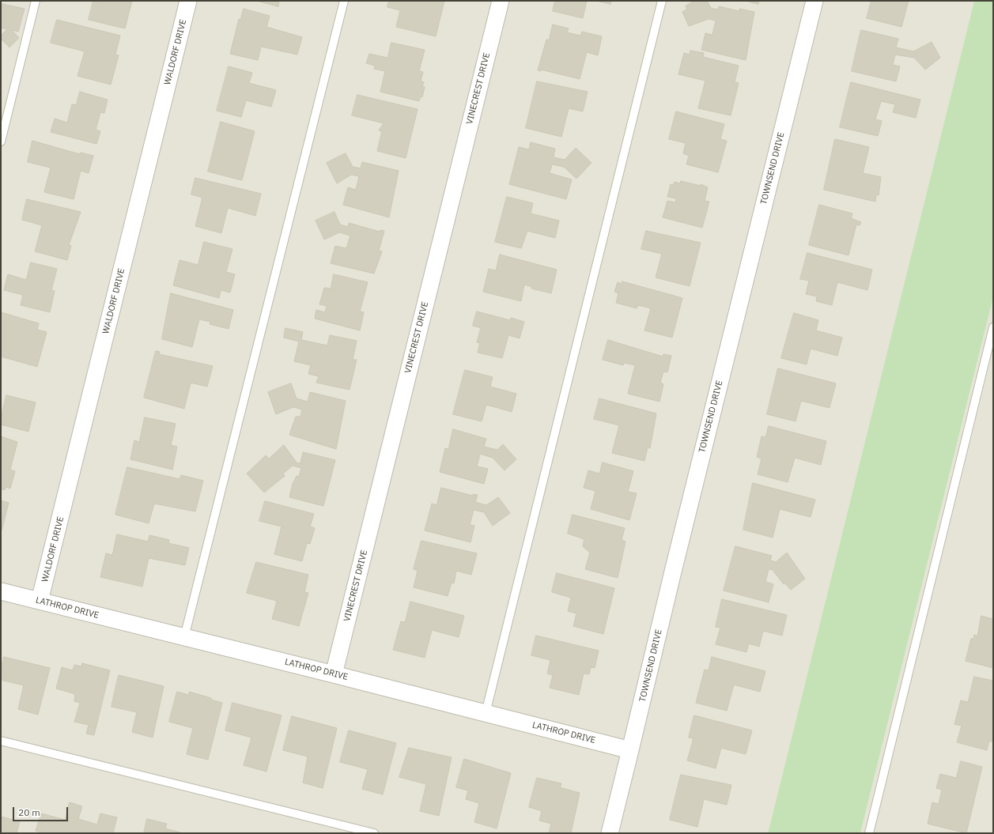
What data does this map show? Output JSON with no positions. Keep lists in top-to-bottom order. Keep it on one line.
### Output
{"streets":{"street":["WALDORF DRIVE","VINECREST DRIVE","TOWNSEND DRIVE","LATHROP DRIVE"]},"crossings":[["WALDORF DRIVE","LATHROP DRIVE"],["VINECREST DRIVE","LATHROP DRIVE"],["TOWNSEND DRIVE","LATHROP DRIVE"]],"scale_bar":"20 m"}
